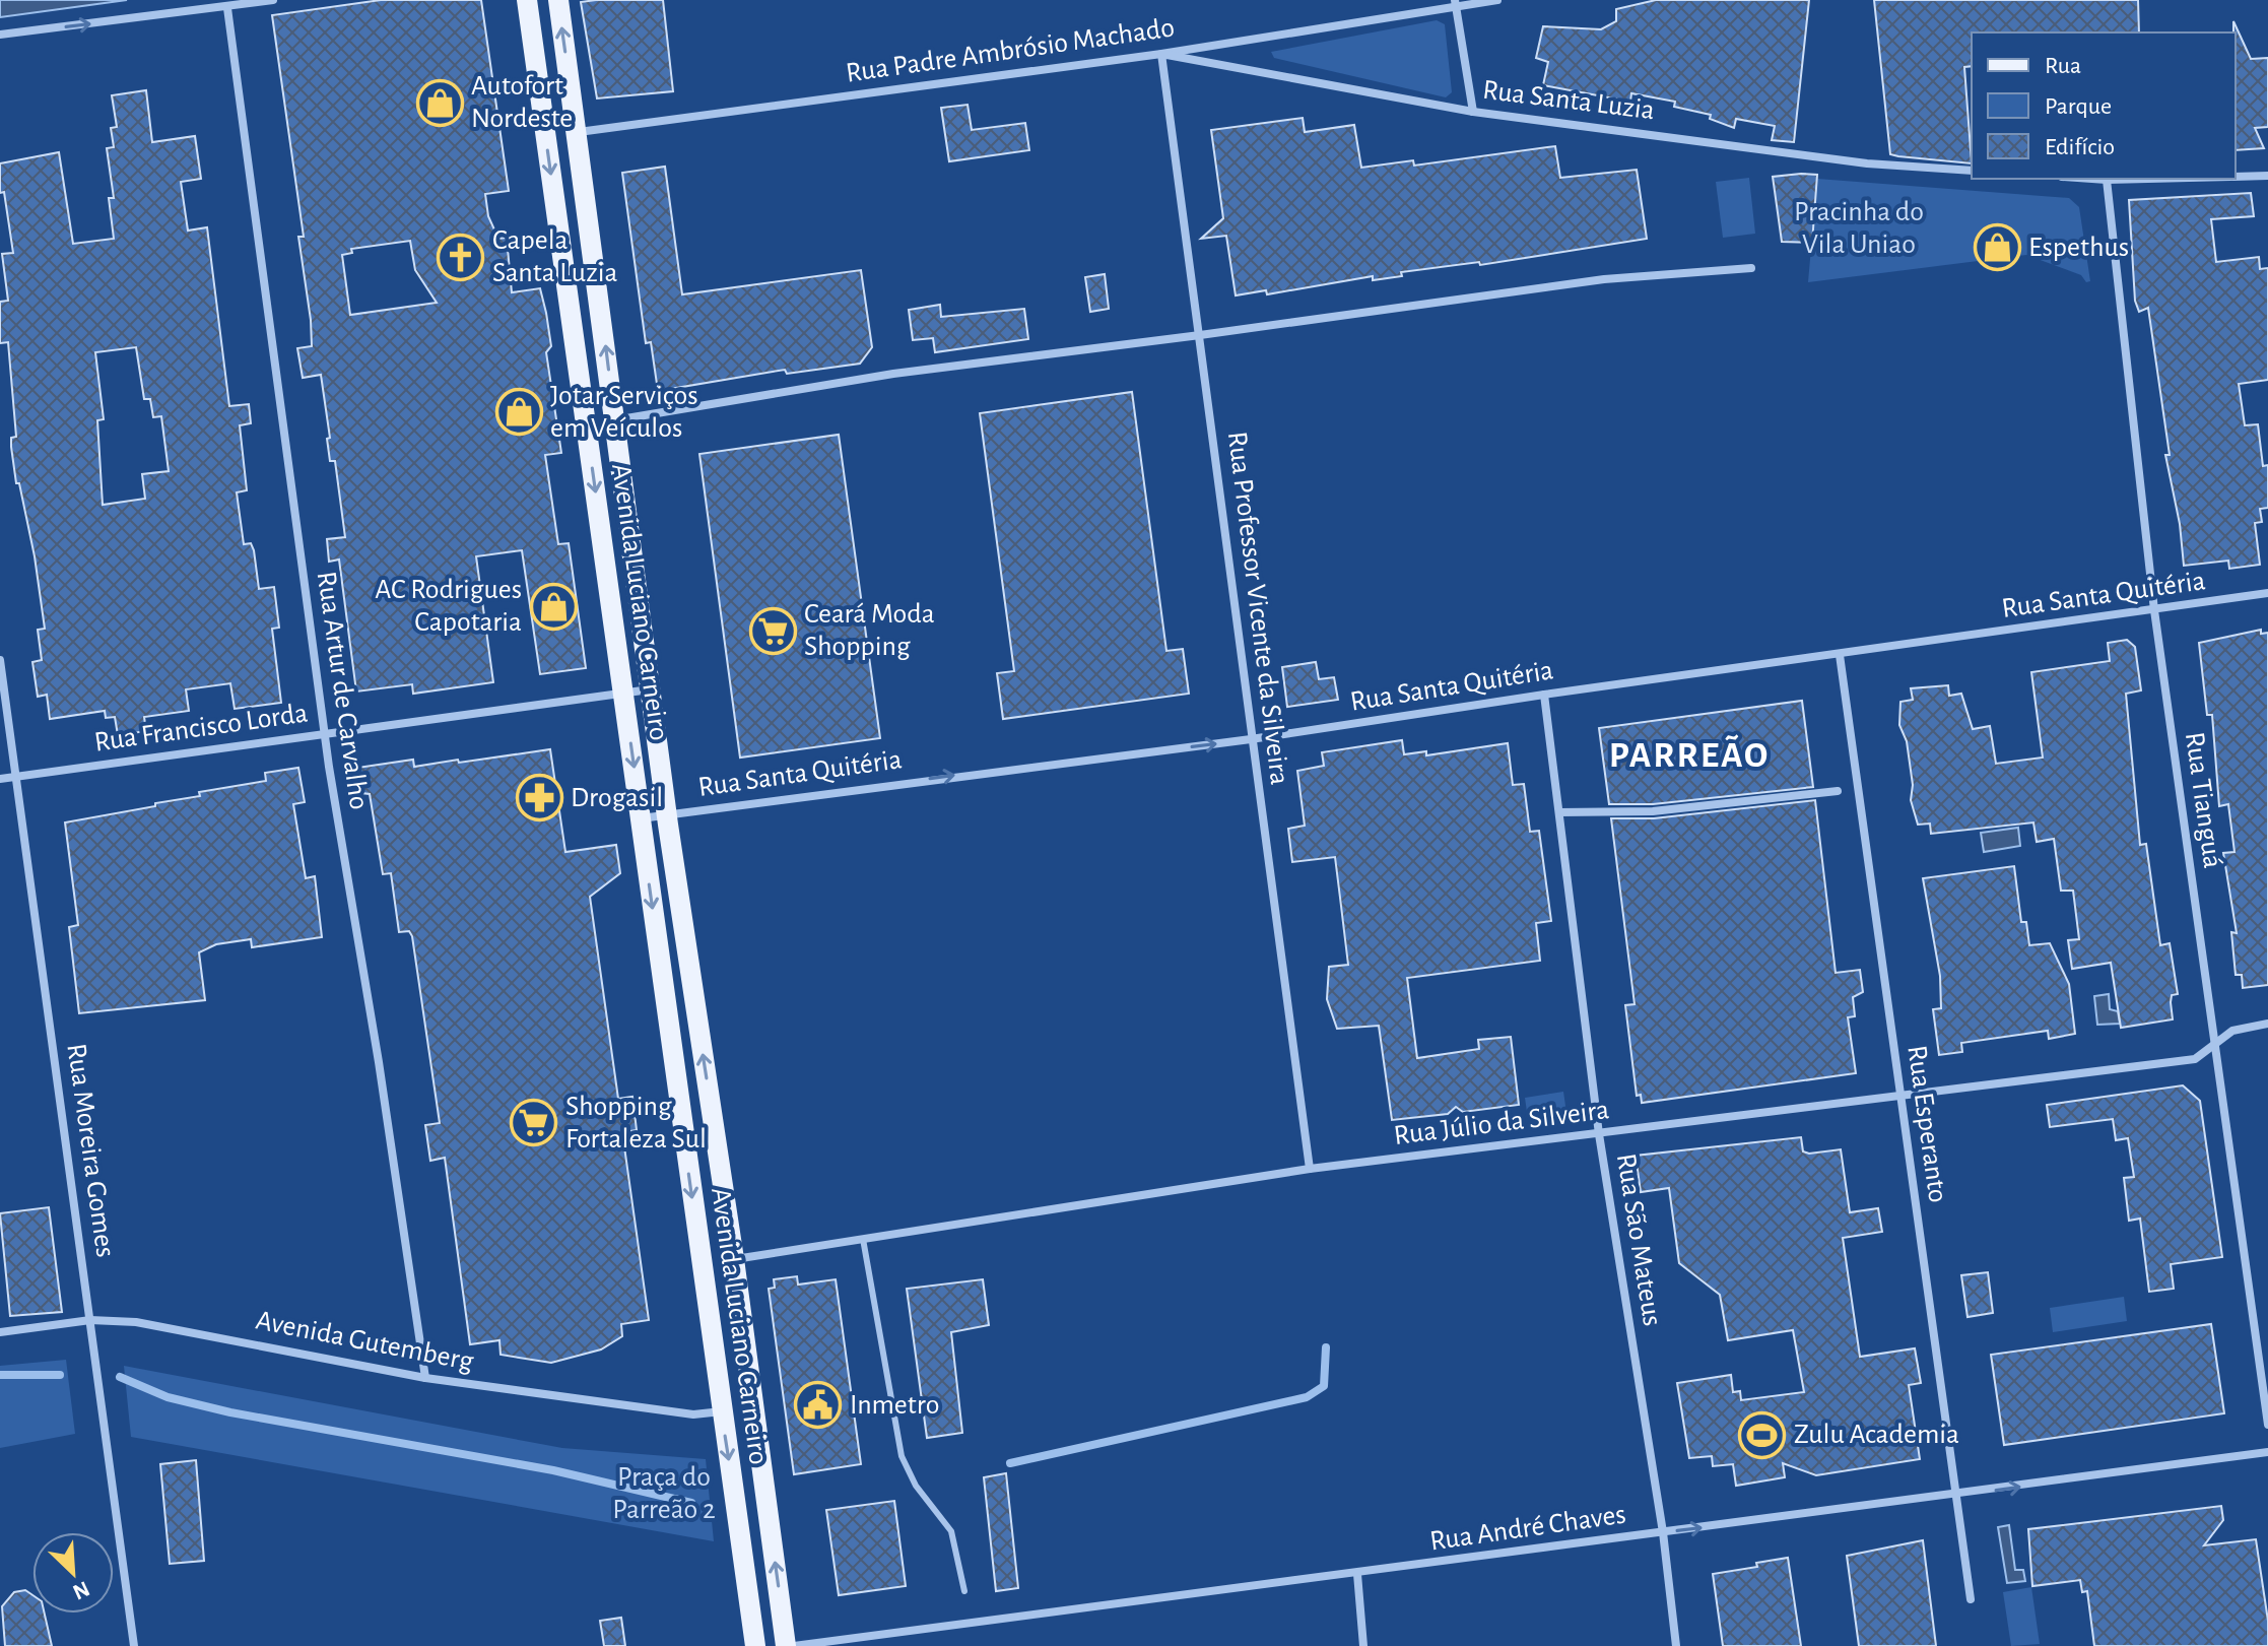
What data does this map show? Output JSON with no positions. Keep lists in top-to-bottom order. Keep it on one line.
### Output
{"streets":{"main road":["Avenida Luciano Carneiro"],"street":["Rua Padre Ambrósio Machado","Rua Santa Luzia","Rua Santa Quitéria","Rua Professor Vicente da Silveira","Rua Artur de Carvalho","Rua Francisco Lorda","Rua Tianguá","Rua Júlio da Silveira","Rua Esperanto","Rua Moreira Gomes","Rua São Mateus","Avenida Gutemberg","Rua André Chaves"]},"crossings":[["Rua Padre Ambrósio Machado","Rua Santa Luzia"],["Rua Padre Ambrósio Machado","Avenida Luciano Carneiro"],["Rua Padre Ambrósio Machado","Rua Professor Vicente da Silveira"],["Rua Santa Luzia","Rua Professor Vicente da Silveira"],["Rua Santa Quitéria","Avenida Luciano Carneiro"],["Rua Santa Quitéria","Rua Professor Vicente da Silveira"],["Rua Santa Quitéria","Rua Tianguá"],["Rua Santa Quitéria","Rua Esperanto"],["Rua Santa Quitéria","Rua São Mateus"],["Avenida Luciano Carneiro","Rua Francisco Lorda"],["Avenida Luciano Carneiro","Rua Júlio da Silveira"],["Avenida Luciano Carneiro","Avenida Gutemberg"],["Rua Professor Vicente da Silveira","Rua Júlio da Silveira"],["Rua Artur de Carvalho","Rua Francisco Lorda"],["Rua Artur de Carvalho","Avenida Gutemberg"],["Rua Francisco Lorda","Rua Moreira Gomes"],["Rua Tianguá","Rua Júlio da Silveira"],["Rua Júlio da Silveira","Rua Esperanto"],["Rua Júlio da Silveira","Rua São Mateus"],["Rua Esperanto","Rua André Chaves"],["Rua Moreira Gomes","Avenida Gutemberg"],["Rua São Mateus","Rua André Chaves"]],"one_way":["Rua Santa Quitéria","Rua André Chaves"],"districts":["PARREÃO"],"parks":["Pracinha do Vila Uniao","Praça do Parreão 2"],"places":{"shop":["Autofort Nordeste","Espethus","Jotar Serviços em Veículos","AC Rodrigues Capotaria"],"church":["Capela Santa Luzia"],"supermarket":["Ceará Moda Shopping","Shopping Fortaleza Sul"],"pharmacy":["Drogasil"],"public building":["Inmetro"],"sports":["Zulu Academia"]},"legend":["Rua","Parque","Edifício"],"north":"bottom right"}
